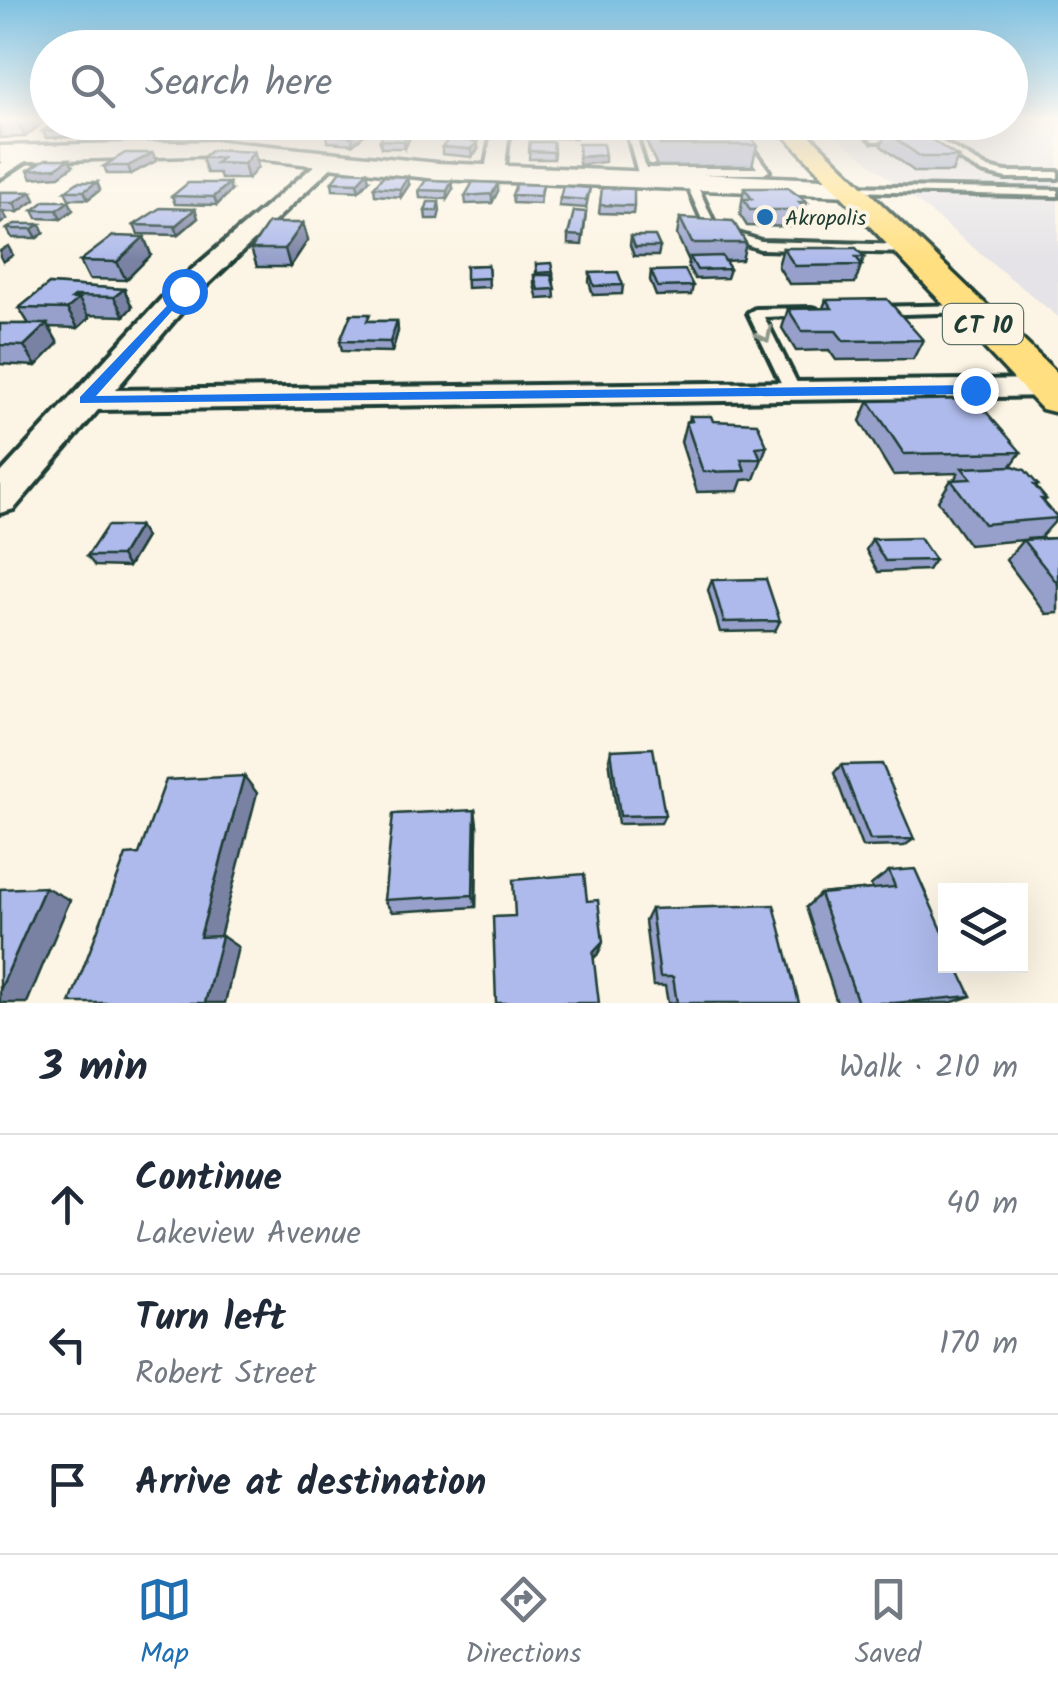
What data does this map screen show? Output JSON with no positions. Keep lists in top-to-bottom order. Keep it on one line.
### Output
{"streets":{"main road":["CT 10"]},"places":["Akropolis"],"page":{"search":"Search here","heading":["3 min","Walk · 210 m"],"list":[["Continue","Lakeview Avenue","40 m"],["Turn left","Robert Street","170 m"],"Arrive at destination"],"nav":["Map","Directions","Saved"]}}
